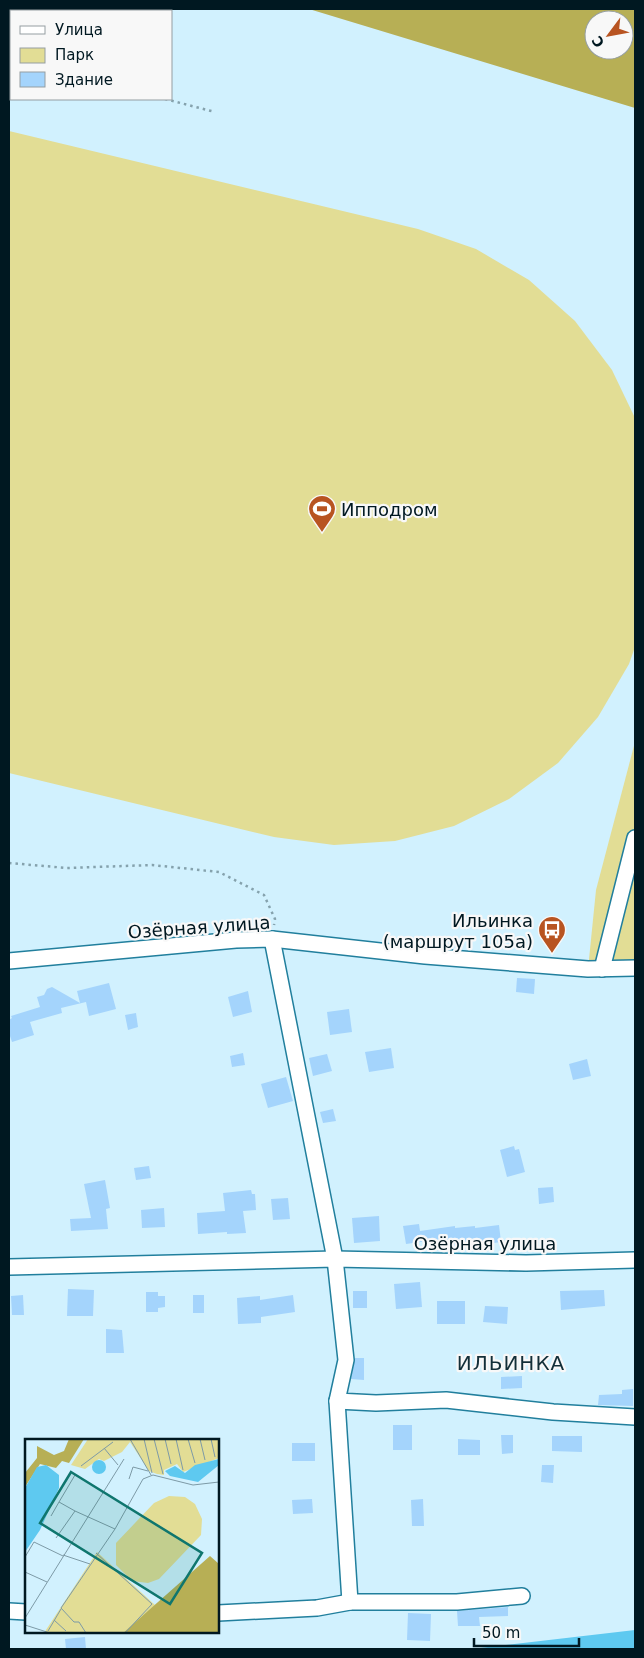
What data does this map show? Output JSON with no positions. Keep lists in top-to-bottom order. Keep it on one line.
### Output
{"streets":{"street":["Озёрная улица"]},"districts":["ИЛЬИНКА"],"places":{"sports":["Ипподром"],"bus stop":["Ильинка (маршрут 105а)"]},"legend":["Улица","Парк","Здание"],"scale_bar":"50 m","north":"bottom left"}
